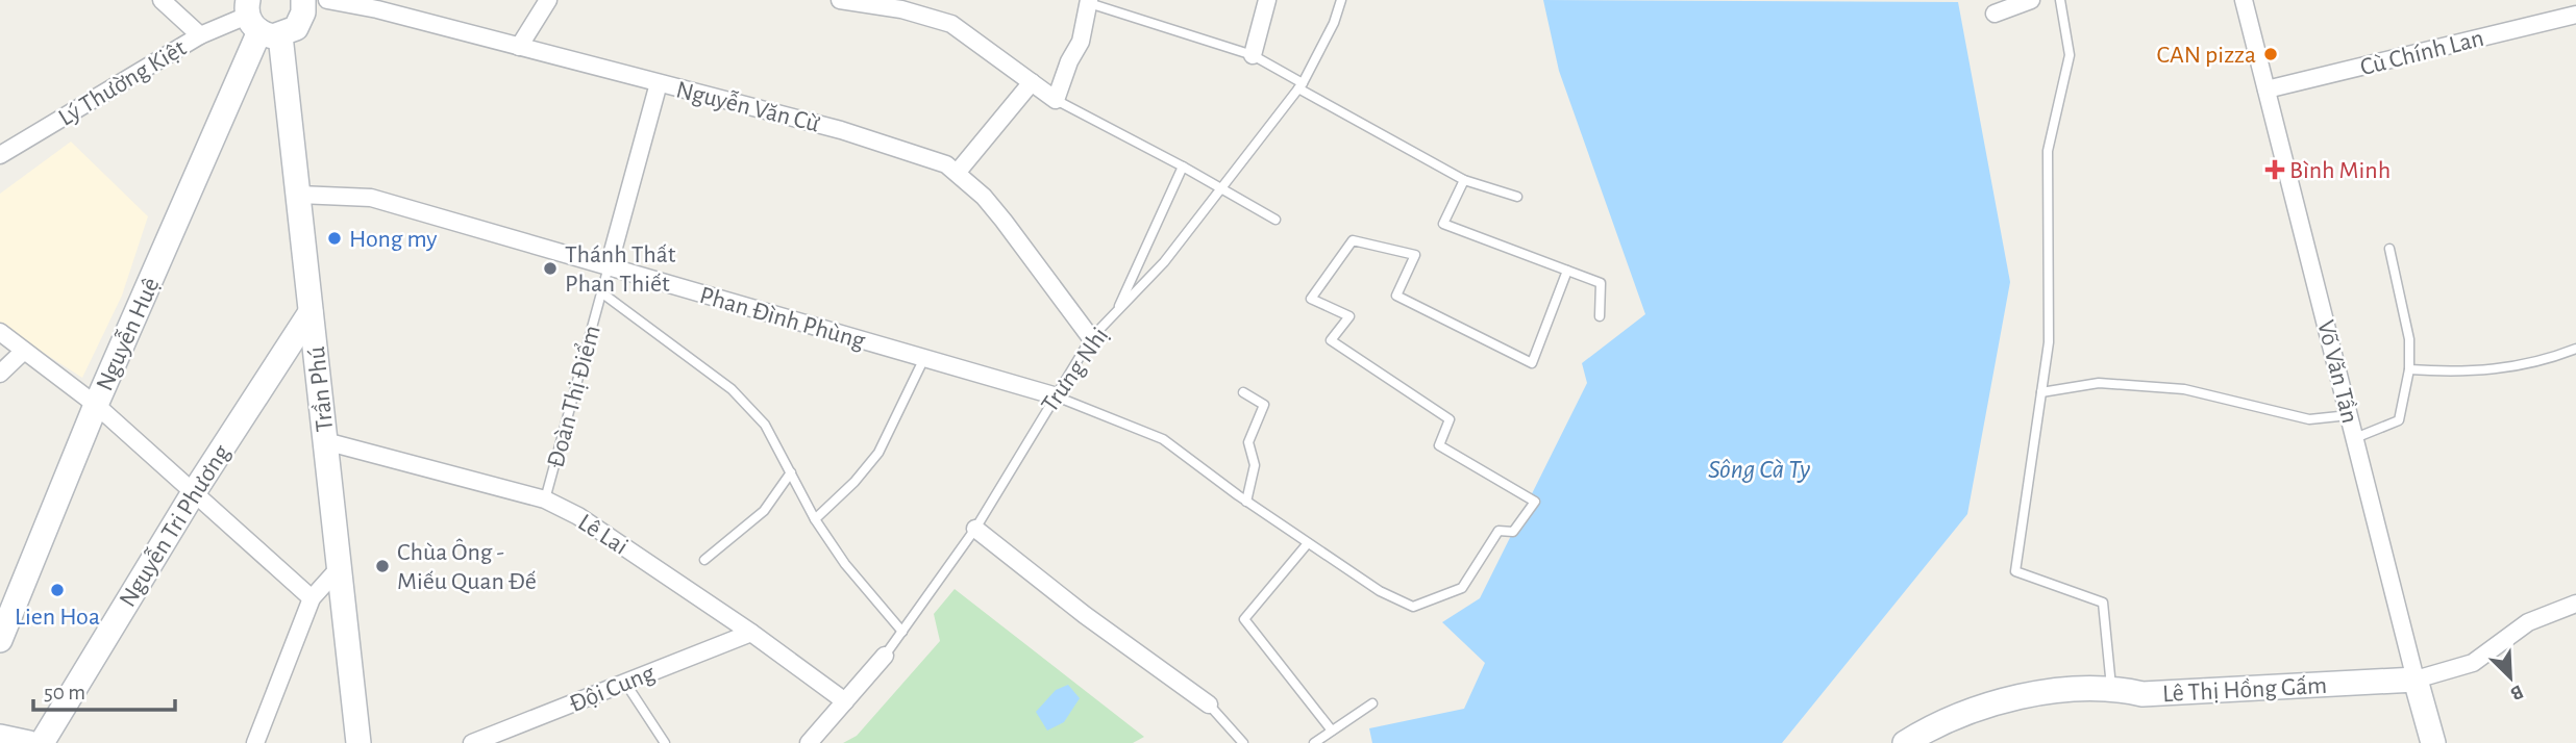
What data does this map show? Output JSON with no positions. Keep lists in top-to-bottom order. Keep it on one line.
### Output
{"streets":{"main road":["Nguyễn Huệ","Võ Văn Tần","Trần Phú","Nguyễn Tri Phương","Lê Thị Hồng Gấm"],"street":["Cù Chính Lan","Lý Thường Kiệt","Nguyễn Văn Cừ","Phan Đình Phùng","Trưng Nhị","Đoàn Thị Điểm","Lê Lai","Đội Cung"]},"crossings":[["Cù Chính Lan","Võ Văn Tần"],["Lý Thường Kiệt","Nguyễn Huệ"],["Lý Thường Kiệt","Trần Phú"],["Nguyễn Văn Cừ","Trưng Nhị"],["Nguyễn Văn Cừ","Đoàn Thị Điểm"],["Phan Đình Phùng","Trưng Nhị"],["Phan Đình Phùng","Trần Phú"],["Phan Đình Phùng","Đoàn Thị Điểm"],["Nguyễn Huệ","Trần Phú"],["Trưng Nhị","Lê Lai"],["Võ Văn Tần","Lê Thị Hồng Gấm"],["Trần Phú","Nguyễn Tri Phương"],["Trần Phú","Lê Lai"],["Đoàn Thị Điểm","Lê Lai"],["Lê Lai","Đội Cung"]],"water":["Sông Cà Ty"],"places":{"other":["CAN pizza","Hong my","Thánh Thất Phan Thiết","Chùa Ông - Miếu Quan Đế","Lien Hoa"],"health":["Bình Minh"]},"scale_bar":"50 m","north":"bottom right"}
